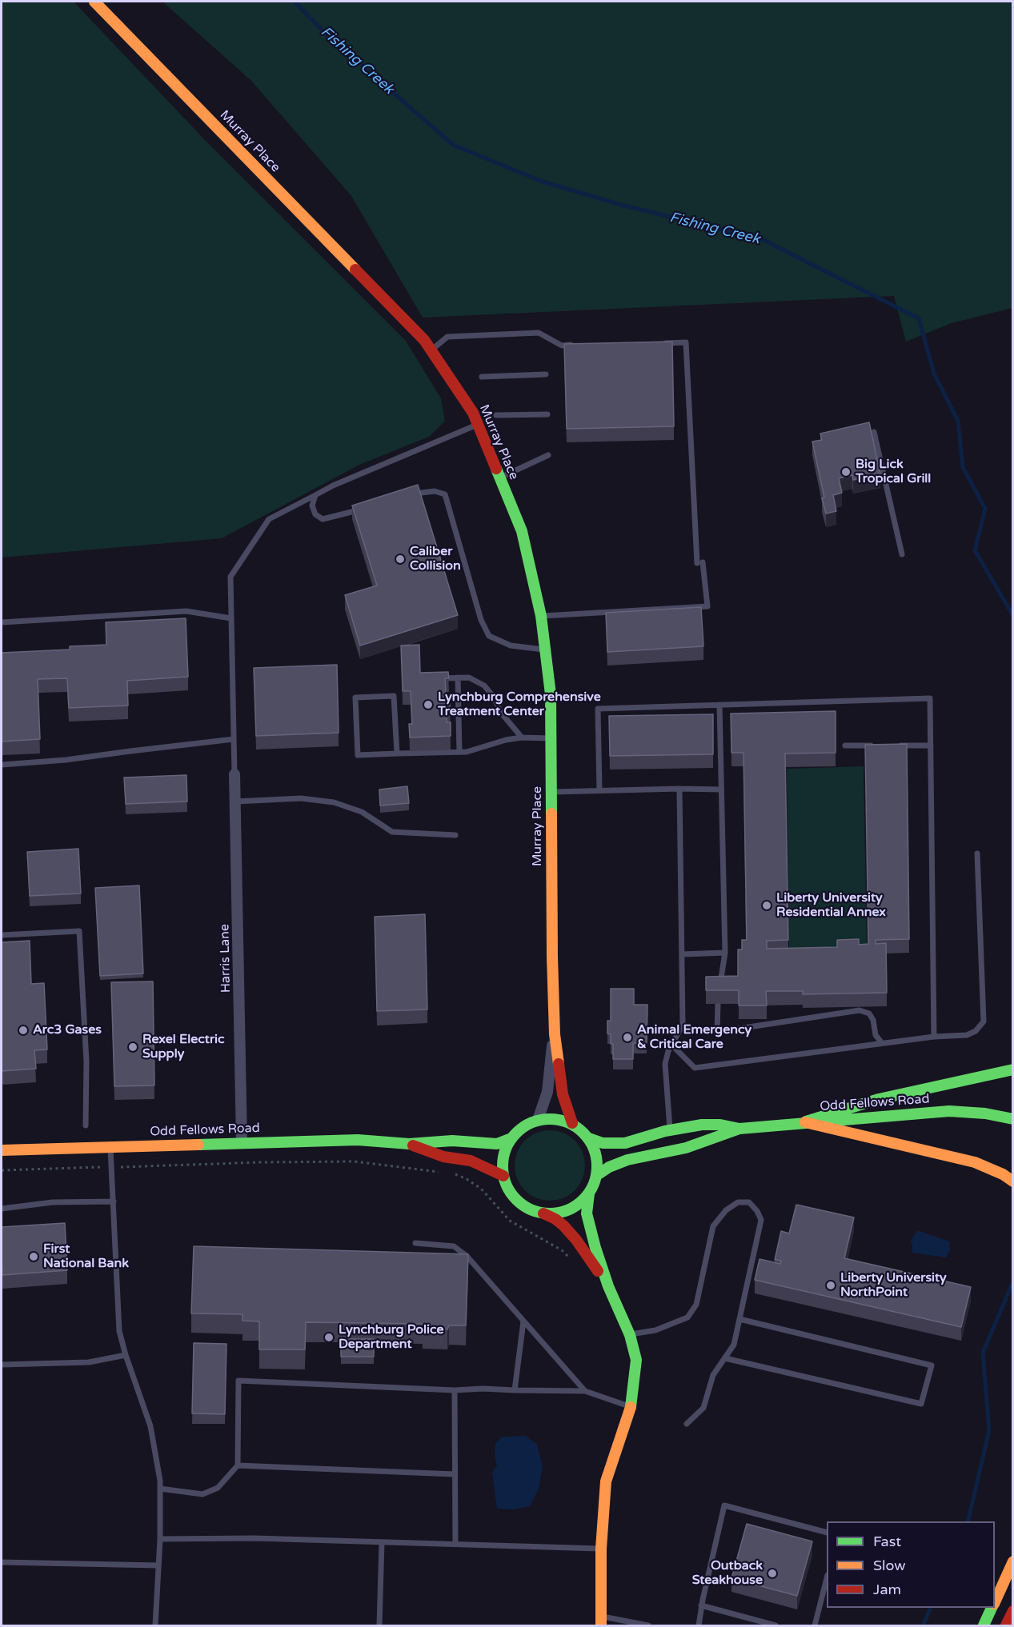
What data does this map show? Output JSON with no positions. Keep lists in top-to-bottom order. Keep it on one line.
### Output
{"streets":{"main road":["Murray Place","Odd Fellows Road"],"street":["Harris Lane"]},"crossings":[["Murray Place","Odd Fellows Road"],["Harris Lane","Odd Fellows Road"]],"water":["Fishing Creek"],"places":["Big Lick Tropical Grill","Caliber Collision","Lynchburg Comprehensive Treatment Center","Liberty University Residential Annex","Arc3 Gases","Animal Emergency & Critical Care","Rexel Electric Supply","First National Bank","Liberty University NorthPoint","Lynchburg Police Department","Outback Steakhouse"],"legend":["Fast","Slow","Jam"]}
